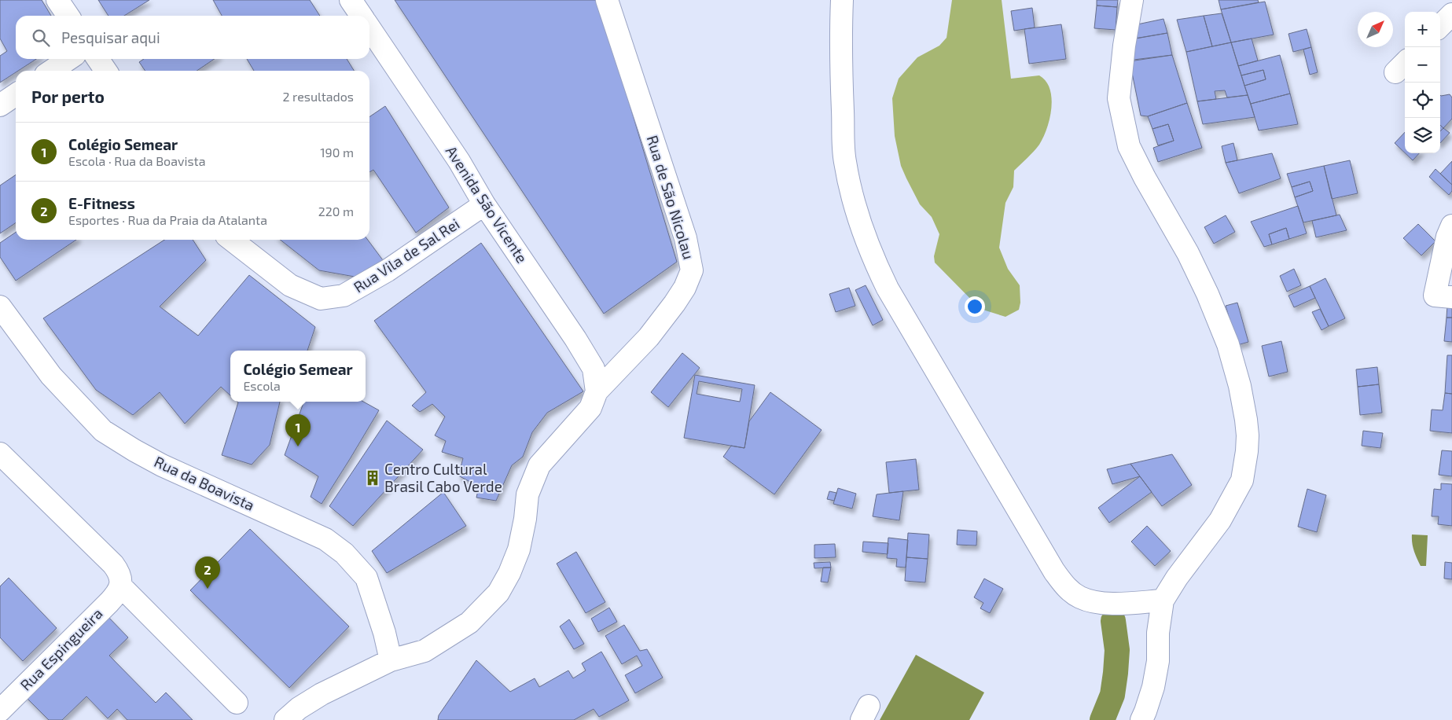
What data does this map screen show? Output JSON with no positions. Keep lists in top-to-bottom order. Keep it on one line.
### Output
{"streets":{"street":["Rua de São Nicolau","Avenida São Vicente","Rua Vila de Sal Rei","Rua da Boavista","Rua Espingueira"]},"crossings":[["Rua de São Nicolau","Avenida São Vicente"],["Avenida São Vicente","Rua Vila de Sal Rei"]],"places":{"building":["Centro Cultural Brasil Cabo Verde"]},"north":"top right","page":{"map_buttons":["+","−"],"search":"Pesquisar aqui","heading":["Por perto","2 resultados"],"list":[{"mark":"1","name":"Colégio Semear","note":"Escola · Rua da Boavista","value":"190 m"},{"mark":"2","name":"E-Fitness","note":"Esportes · Rua da Praia da Atalanta","value":"220 m"}],"popup":["Colégio Semear","Escola"],"pins":["1","2"]}}
